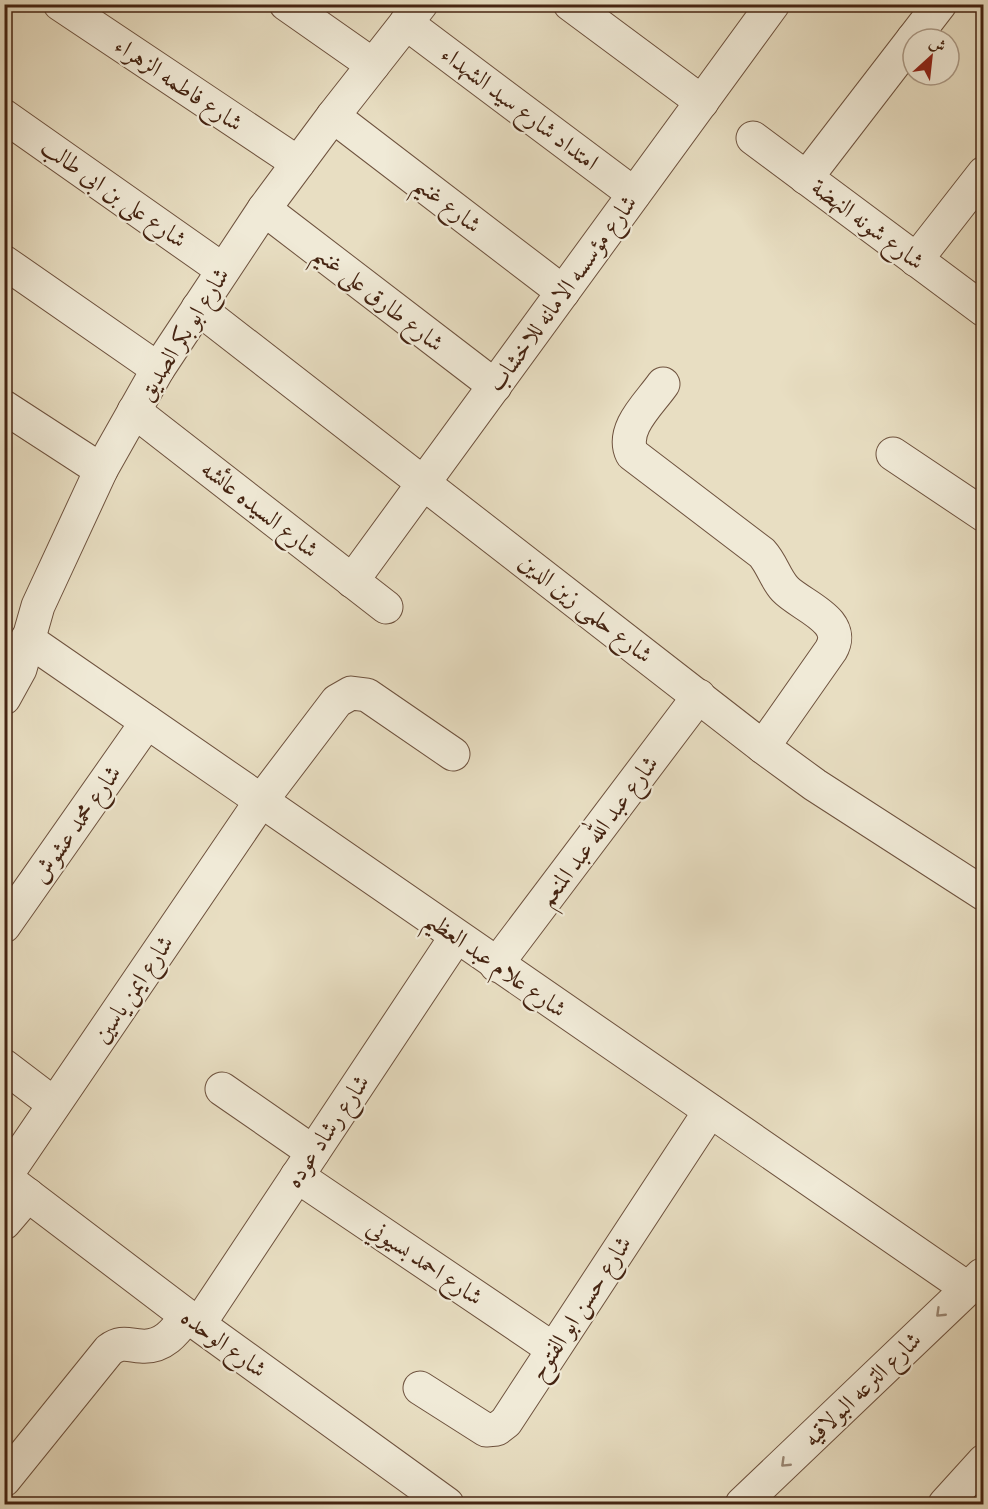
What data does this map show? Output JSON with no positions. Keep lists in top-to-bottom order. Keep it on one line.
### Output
{"streets":{"street":["شارع فاطمه الزهراء","امتداد شارع سيد الشهداء","شارع على بن ابى طالب","شارع غنيم","شارع شونه النهضة","شارع مؤسسه الامانه للاخشاب","شارع طارق على غنيم","شارع ابو بكر الصديق","شارع السيده عائشه","شارع حلمى زين الدين","شارع محمد عشوش","شارع عبد الله عبد المنعم","شارع علام عبد العظيم","شارع ايمن ياسين","شارع رشاد عوده","شارع احمد بسيوني","شارع حسن ابو الفتوح","شارع الوحده","شارع الترعه البولاقيه"]},"crossings":[["شارع فاطمه الزهراء","شارع ابو بكر الصديق"],["امتداد شارع سيد الشهداء","شارع مؤسسه الامانه للاخشاب"],["امتداد شارع سيد الشهداء","شارع ابو بكر الصديق"],["شارع على بن ابى طالب","شارع ابو بكر الصديق"],["شارع غنيم","شارع مؤسسه الامانه للاخشاب"],["شارع غنيم","شارع ابو بكر الصديق"],["شارع مؤسسه الامانه للاخشاب","شارع طارق على غنيم"],["شارع مؤسسه الامانه للاخشاب","شارع السيده عائشه"],["شارع مؤسسه الامانه للاخشاب","شارع حلمى زين الدين"],["شارع طارق على غنيم","شارع ابو بكر الصديق"],["شارع ابو بكر الصديق","شارع السيده عائشه"],["شارع ابو بكر الصديق","شارع حلمى زين الدين"],["شارع ابو بكر الصديق","شارع علام عبد العظيم"],["شارع حلمى زين الدين","شارع عبد الله عبد المنعم"],["شارع محمد عشوش","شارع علام عبد العظيم"],["شارع عبد الله عبد المنعم","شارع علام عبد العظيم"],["شارع علام عبد العظيم","شارع ايمن ياسين"],["شارع علام عبد العظيم","شارع رشاد عوده"],["شارع علام عبد العظيم","شارع حسن ابو الفتوح"],["شارع علام عبد العظيم","شارع الترعه البولاقيه"],["شارع ايمن ياسين","شارع الوحده"],["شارع رشاد عوده","شارع احمد بسيوني"],["شارع رشاد عوده","شارع الوحده"],["شارع احمد بسيوني","شارع حسن ابو الفتوح"]],"one_way":["شارع الترعه البولاقيه"],"north":"top right"}
